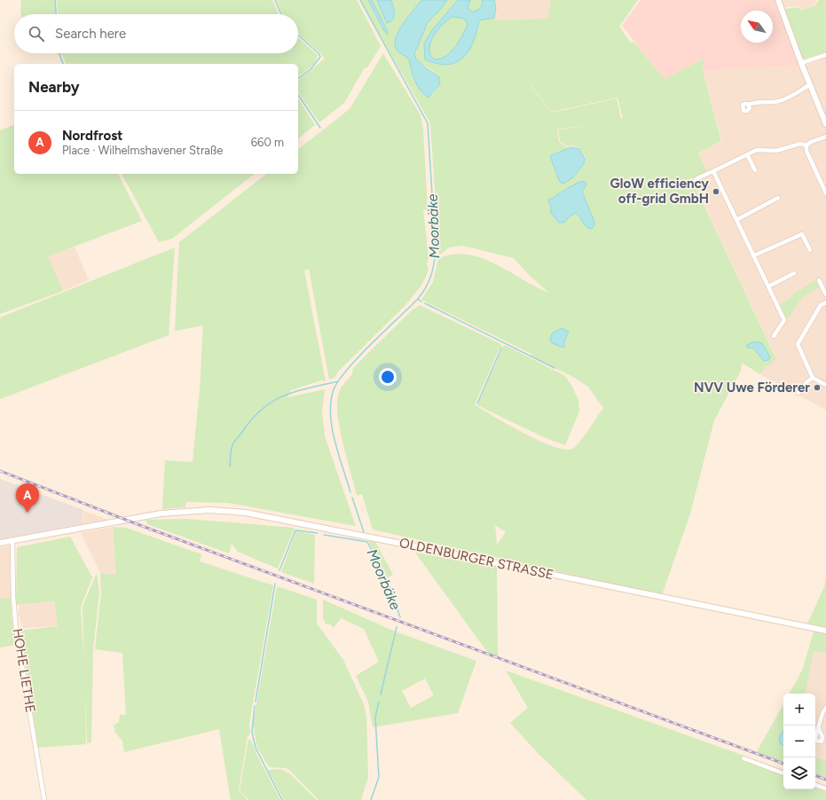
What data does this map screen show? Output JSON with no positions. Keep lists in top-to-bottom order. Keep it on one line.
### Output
{"streets":{"street":["OLDENBURGER STRASSE","HOHE LIETHE"]},"crossings":[["OLDENBURGER STRASSE","HOHE LIETHE"]],"water":["Moorbäke"],"places":["GloW efficiency off-grid GmbH","NVV Uwe Förderer"],"north":"top left","page":{"search":"Search here","heading":"Nearby","list":[{"mark":"A","name":"Nordfrost","note":"Place · Wilhelmshavener Straße","value":"660 m"}],"pins":"A","map_buttons":["+","−"]}}
